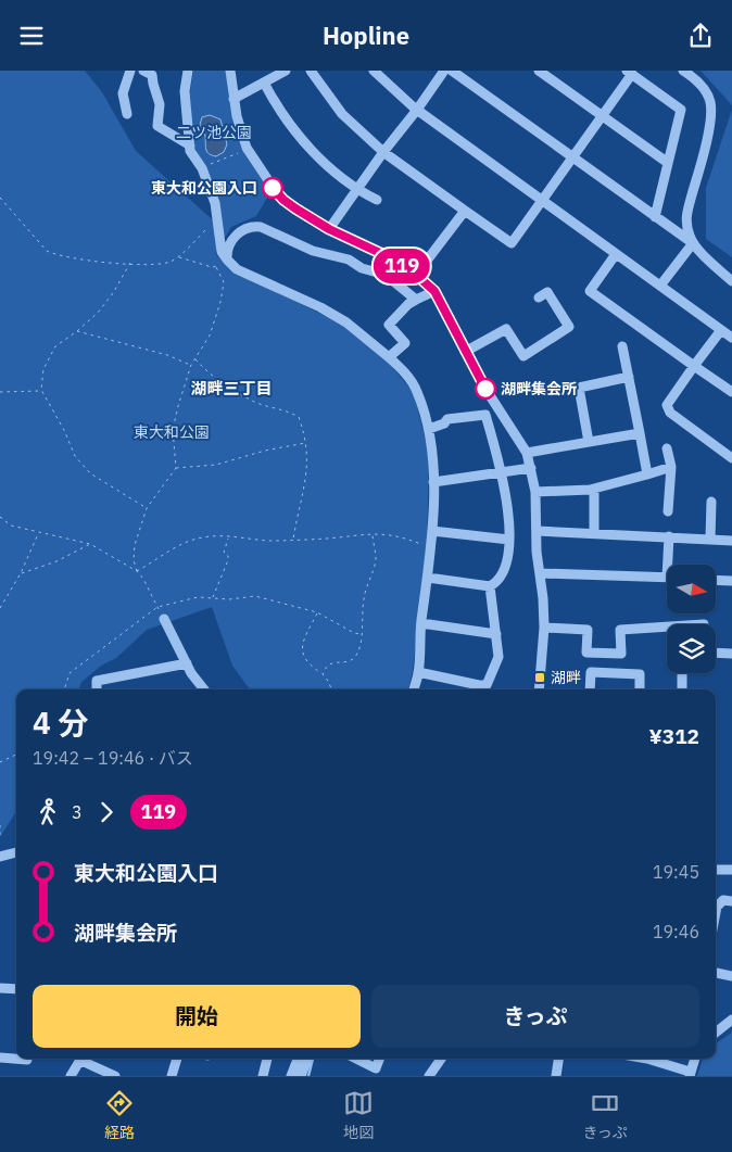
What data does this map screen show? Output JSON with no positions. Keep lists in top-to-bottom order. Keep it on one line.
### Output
{"districts":["湖畔三丁目"],"parks":["二ツ池公園","東大和公園"],"places":{"other":["東大和公園入口","湖畔集会所"],"transit":["湖畔"]},"lines":["bus line 119"],"north":"right","page":{"header":"Hopline","on_map":"119","heading":["4 分","19:42 – 19:46 · バス","¥312"],"legs":["3","119"],"list":[{"name":"東大和公園入口","value":"19:45"},{"name":"湖畔集会所","value":"19:46"}],"buttons":["開始","きっぷ"],"tabs":["経路","地図","きっぷ"]}}
